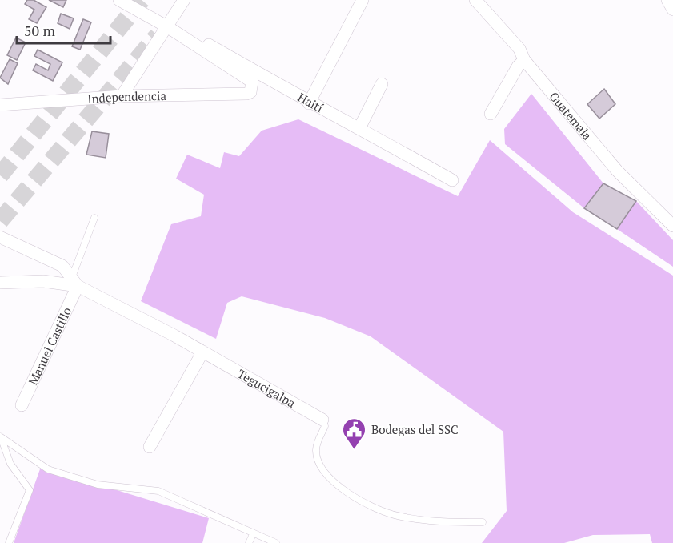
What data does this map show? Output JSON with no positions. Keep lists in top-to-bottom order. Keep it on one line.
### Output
{"streets":{"street":["Independencia","Haití","Guatemala","Manuel Castillo","Tegucigalpa"]},"crossings":[["Independencia","Haití"],["Manuel Castillo","Tegucigalpa"]],"places":{"public building":["Bodegas del SSC"]},"scale_bar":"50 m"}
